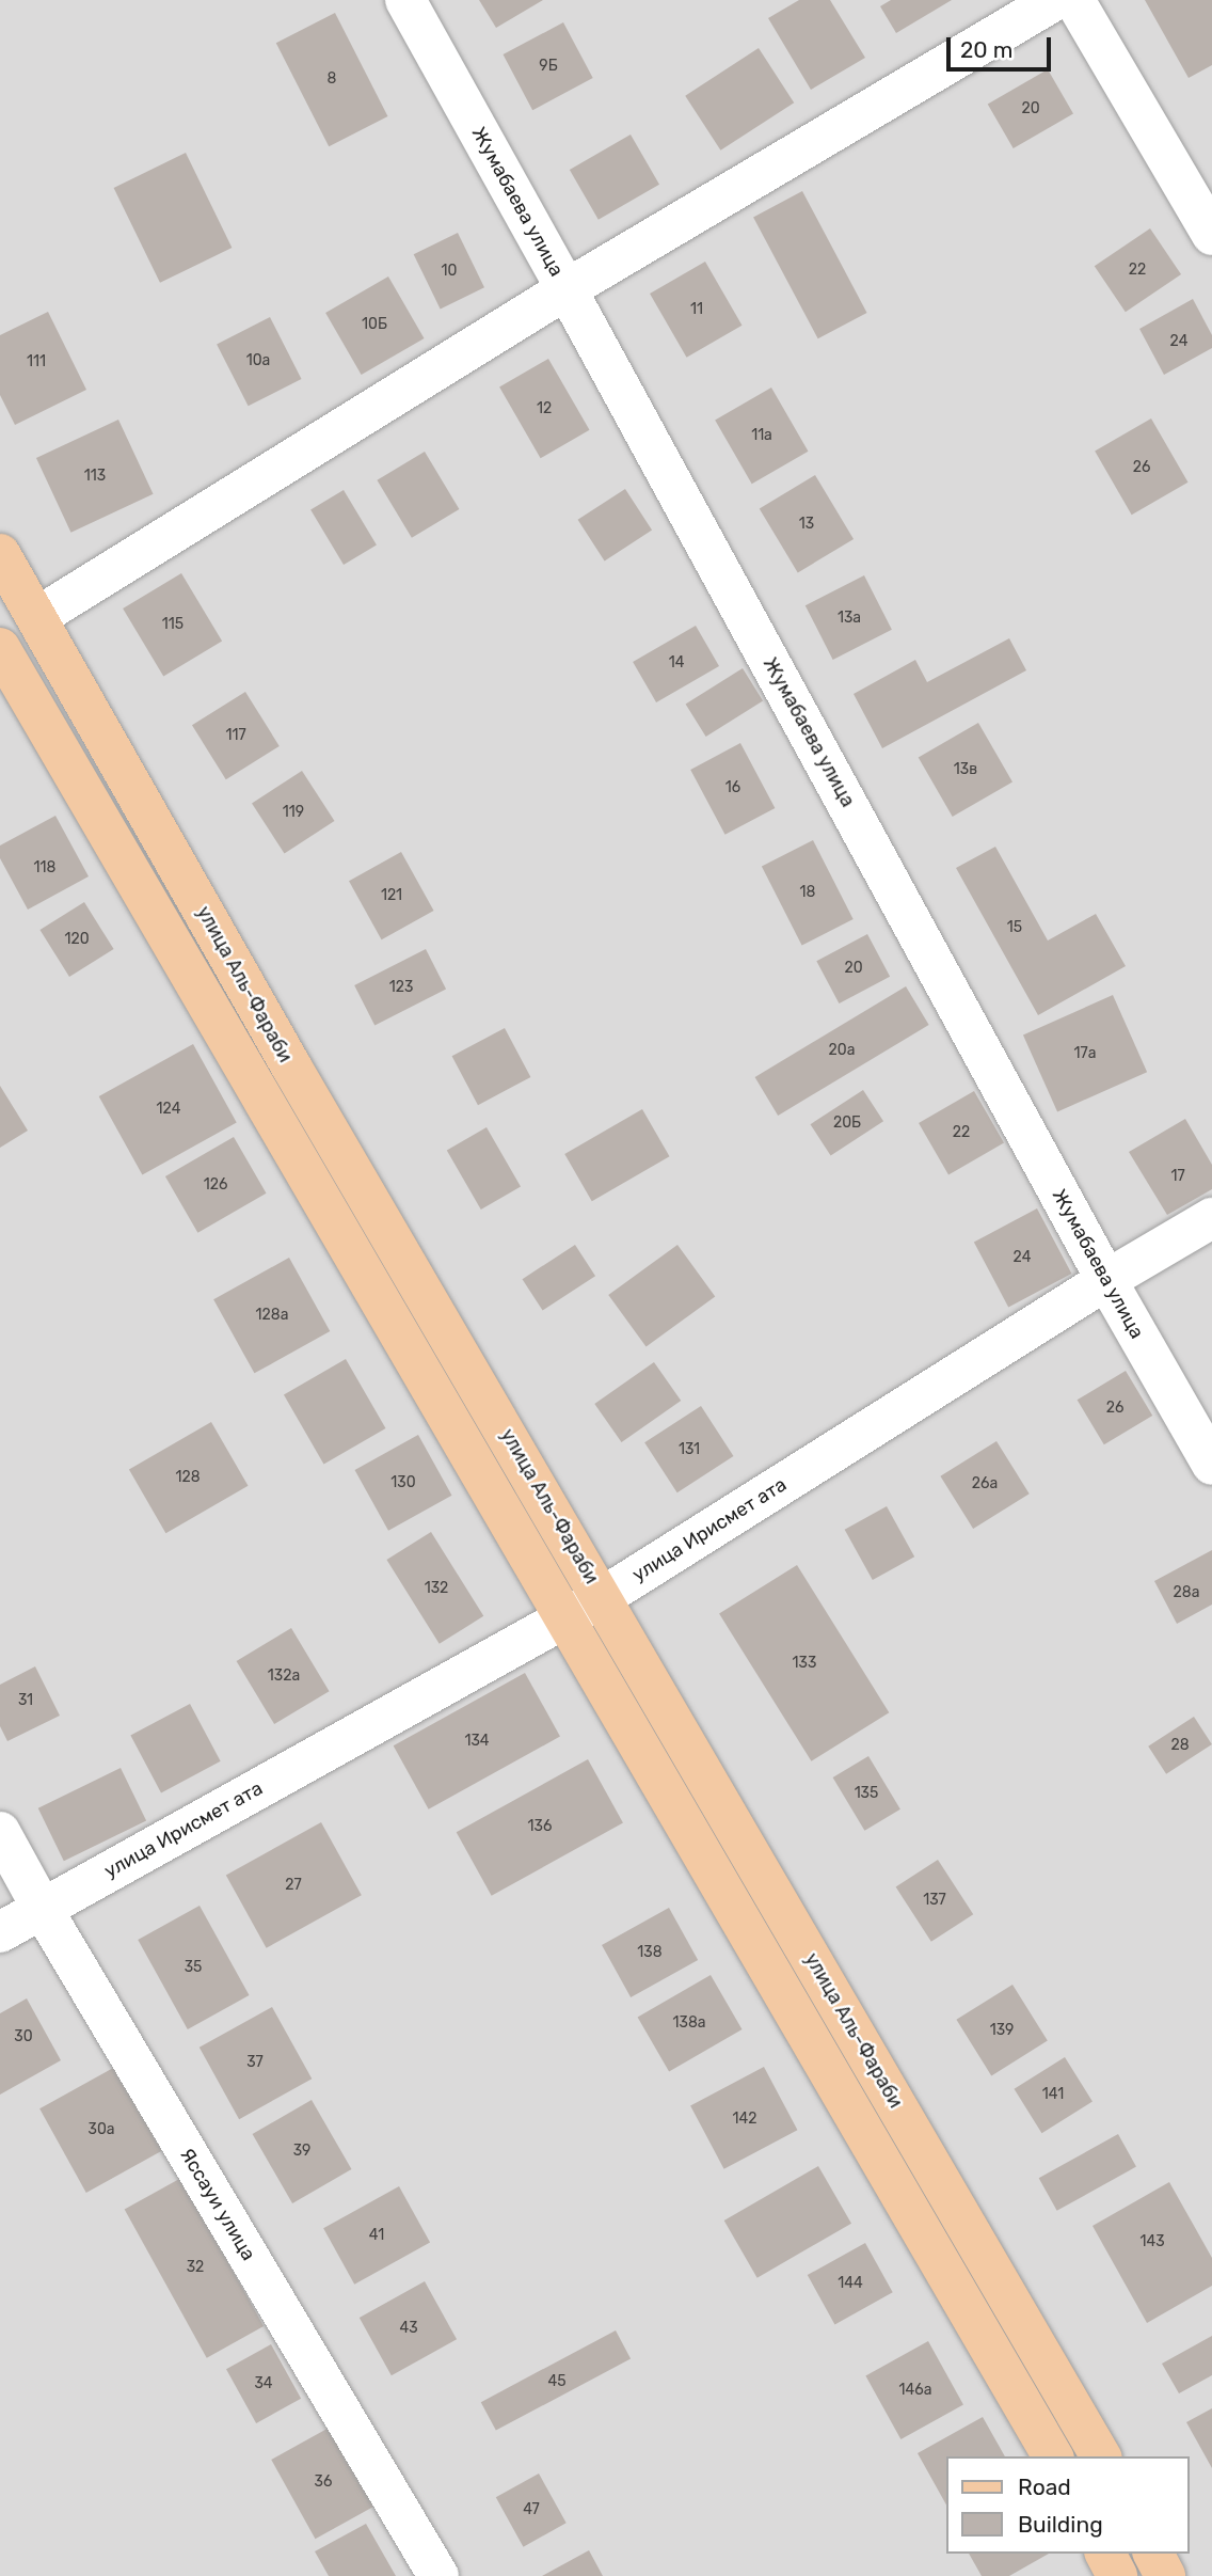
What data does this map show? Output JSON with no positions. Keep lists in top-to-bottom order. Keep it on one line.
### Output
{"streets":{"main road":["улица Аль-Фараби"],"street":["Жумабаева улица","улица Ирисмет ата","Яссауи улица"]},"crossings":[["Жумабаева улица","улица Ирисмет ата"],["улица Аль-Фараби","улица Ирисмет ата"],["улица Ирисмет ата","Яссауи улица"]],"house_numbers":["9Б","8","20","22","10","11","10Б","24","10а","111","12","11а","26","113","13","13а","115","14","117","13в","16","119","118","18","121","15","120","20","123","20а","17а","124","20Б","22","17","126","24","128а","26","131","128","130","26а","132","28а","133","132а","31","134","28","135","136","27","137","138","35","138а","139","30","37","141","142","30а","39","41","143","32","144","43","45","34","146а","36","47"],"legend":["Road","Building"],"scale_bar":"20 m"}
